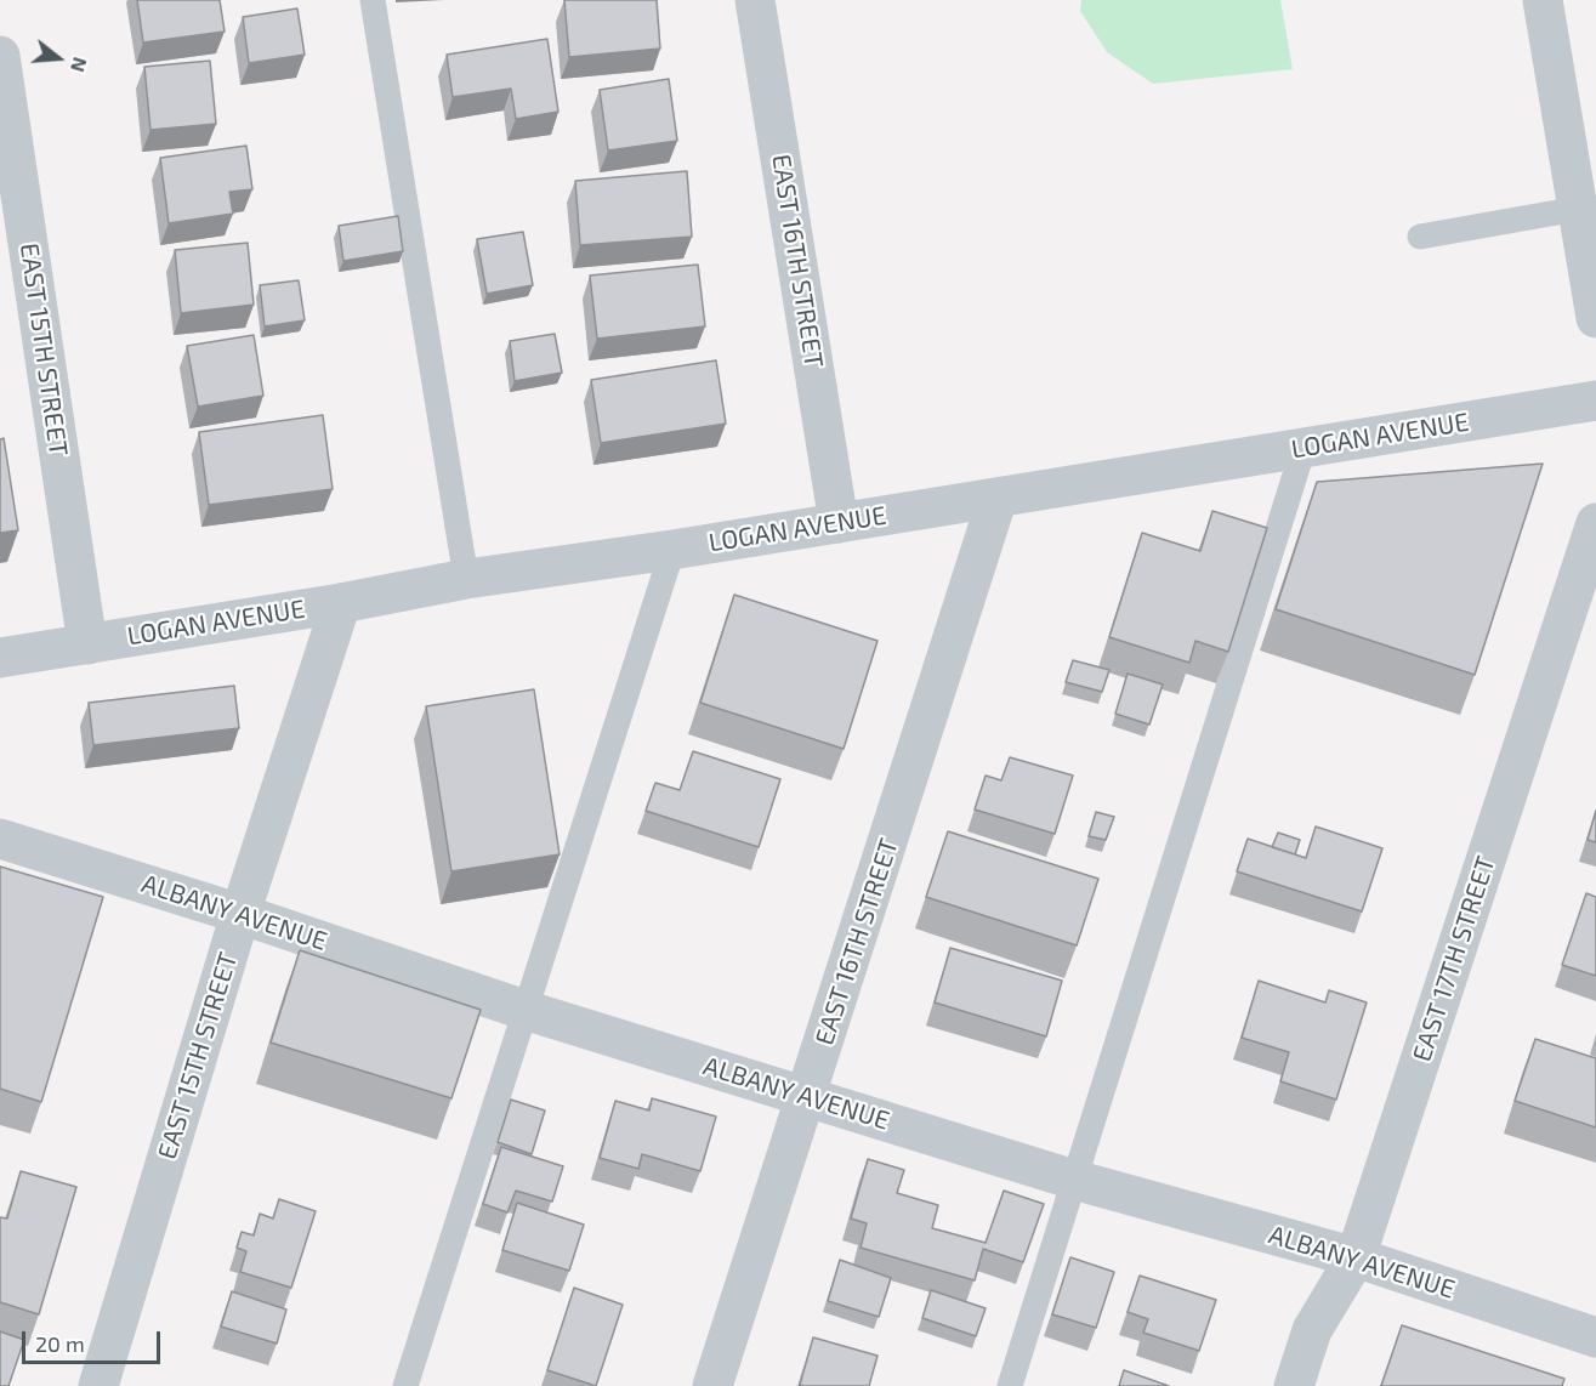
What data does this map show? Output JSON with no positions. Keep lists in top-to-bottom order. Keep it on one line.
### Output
{"streets":{"street":["EAST 16TH STREET","EAST 15TH STREET","LOGAN AVENUE","ALBANY AVENUE","EAST 17TH STREET"]},"crossings":[["EAST 16TH STREET","LOGAN AVENUE"],["EAST 16TH STREET","ALBANY AVENUE"],["EAST 15TH STREET","LOGAN AVENUE"],["EAST 15TH STREET","ALBANY AVENUE"],["ALBANY AVENUE","EAST 17TH STREET"]],"scale_bar":"20 m","north":"right"}
